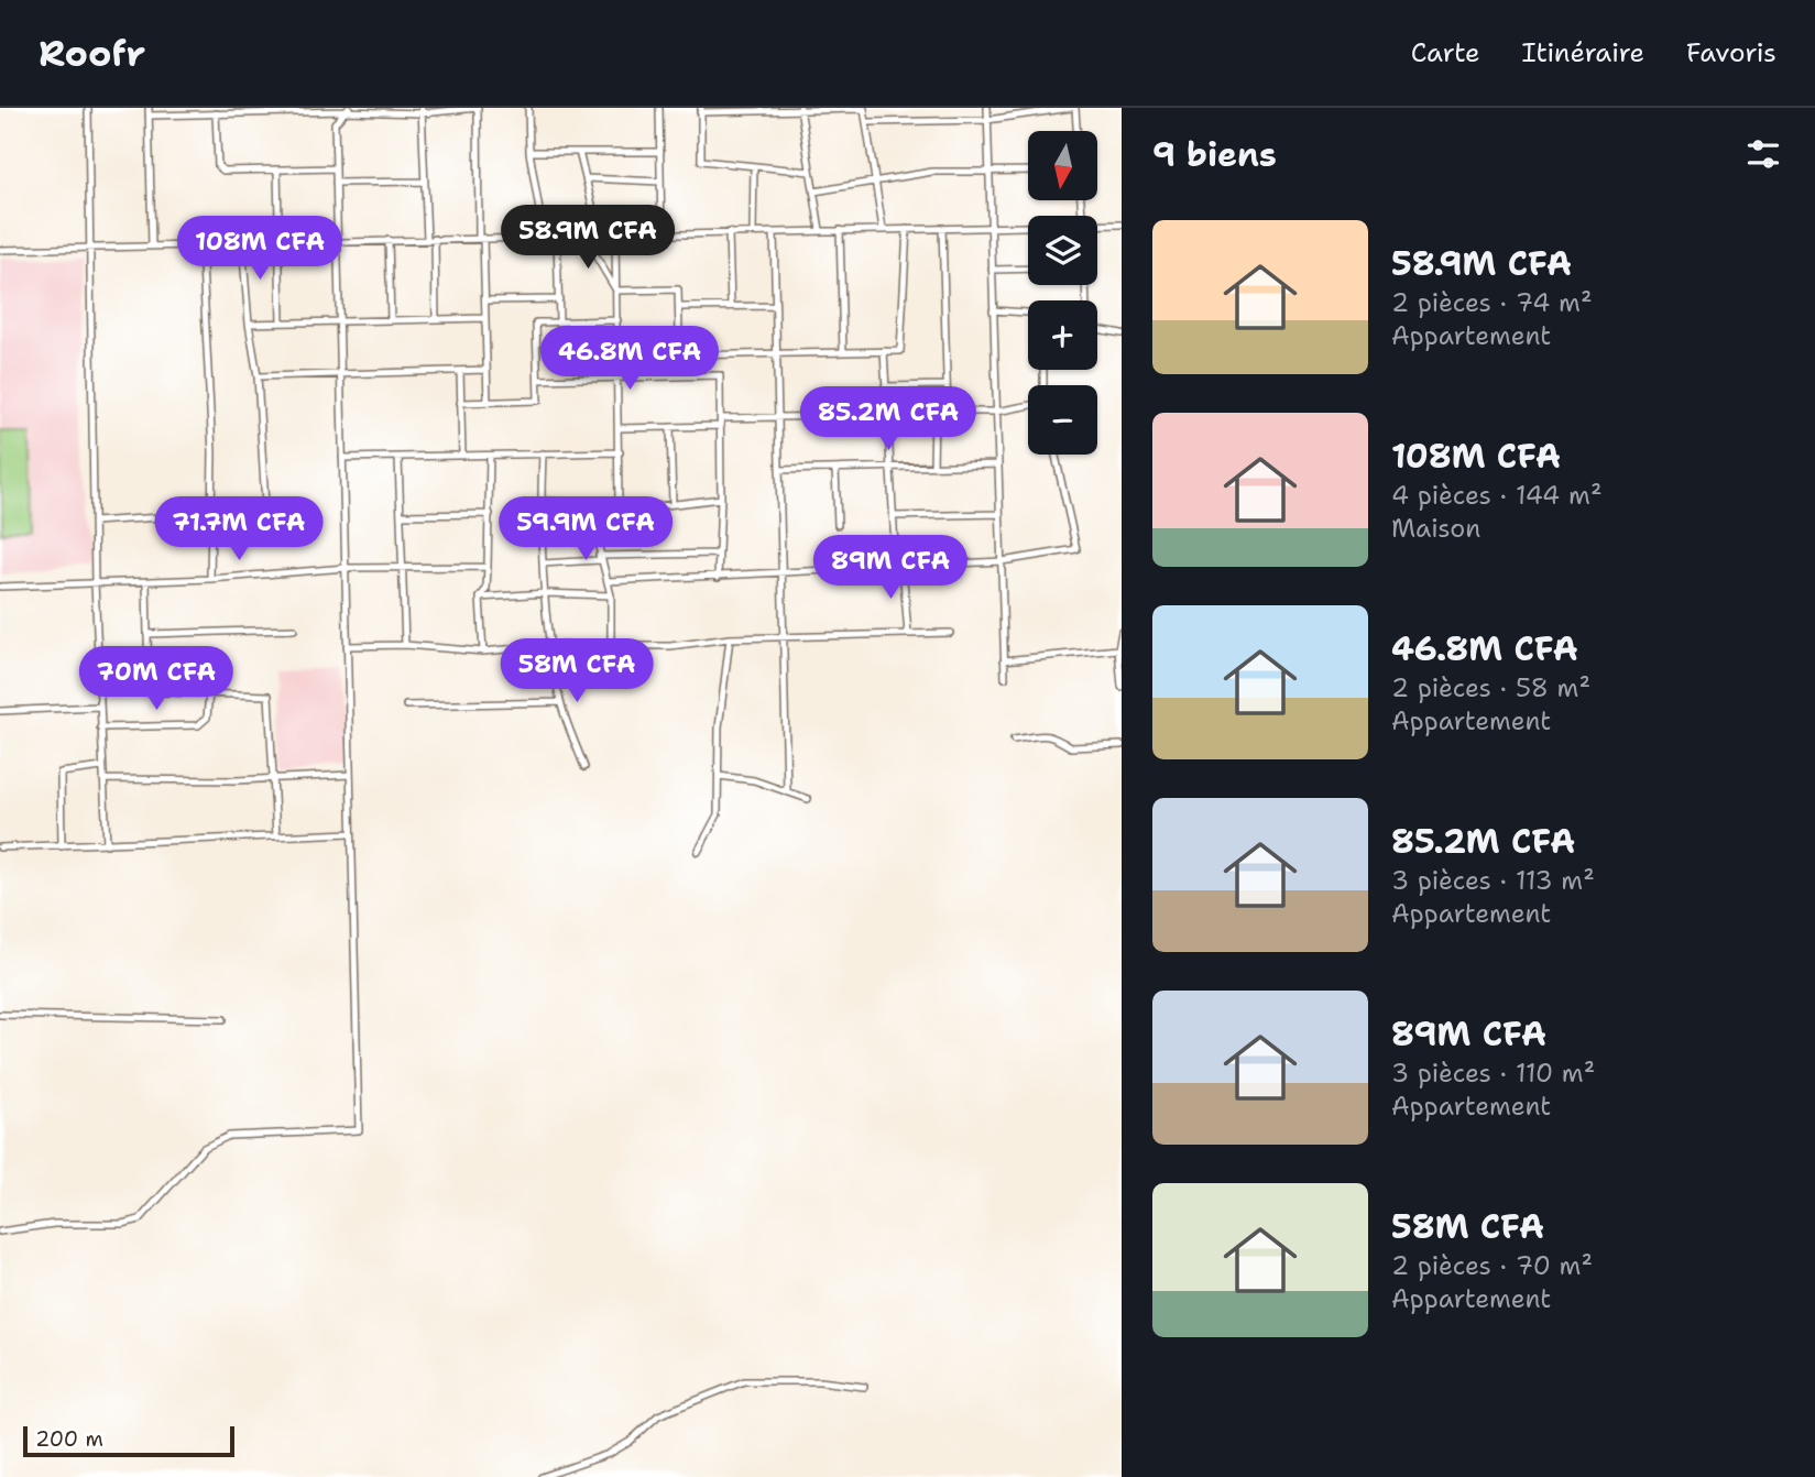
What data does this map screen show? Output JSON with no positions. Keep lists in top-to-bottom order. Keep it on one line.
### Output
{"scale_bar":"200 m","north":"bottom","page":{"header":"Roofr","nav":["Carte","Itinéraire","Favoris"],"heading":"9 biens","map_buttons":["+","−"],"list":[{"name":"58.9M CFA","note":"2 pièces · 74 m² · Appartement"},{"name":"108M CFA","note":"4 pièces · 144 m² · Maison"},{"name":"46.8M CFA","note":"2 pièces · 58 m² · Appartement"},{"name":"85.2M CFA","note":"3 pièces · 113 m² · Appartement"},{"name":"89M CFA","note":"3 pièces · 110 m² · Appartement"},{"name":"58M CFA","note":"2 pièces · 70 m² · Appartement"}],"price":["58.9M CFA","108M CFA","46.8M CFA","85.2M CFA","71.7M CFA","59.9M CFA","89M CFA","58M CFA","70M CFA"],"scale":"200 m"}}
